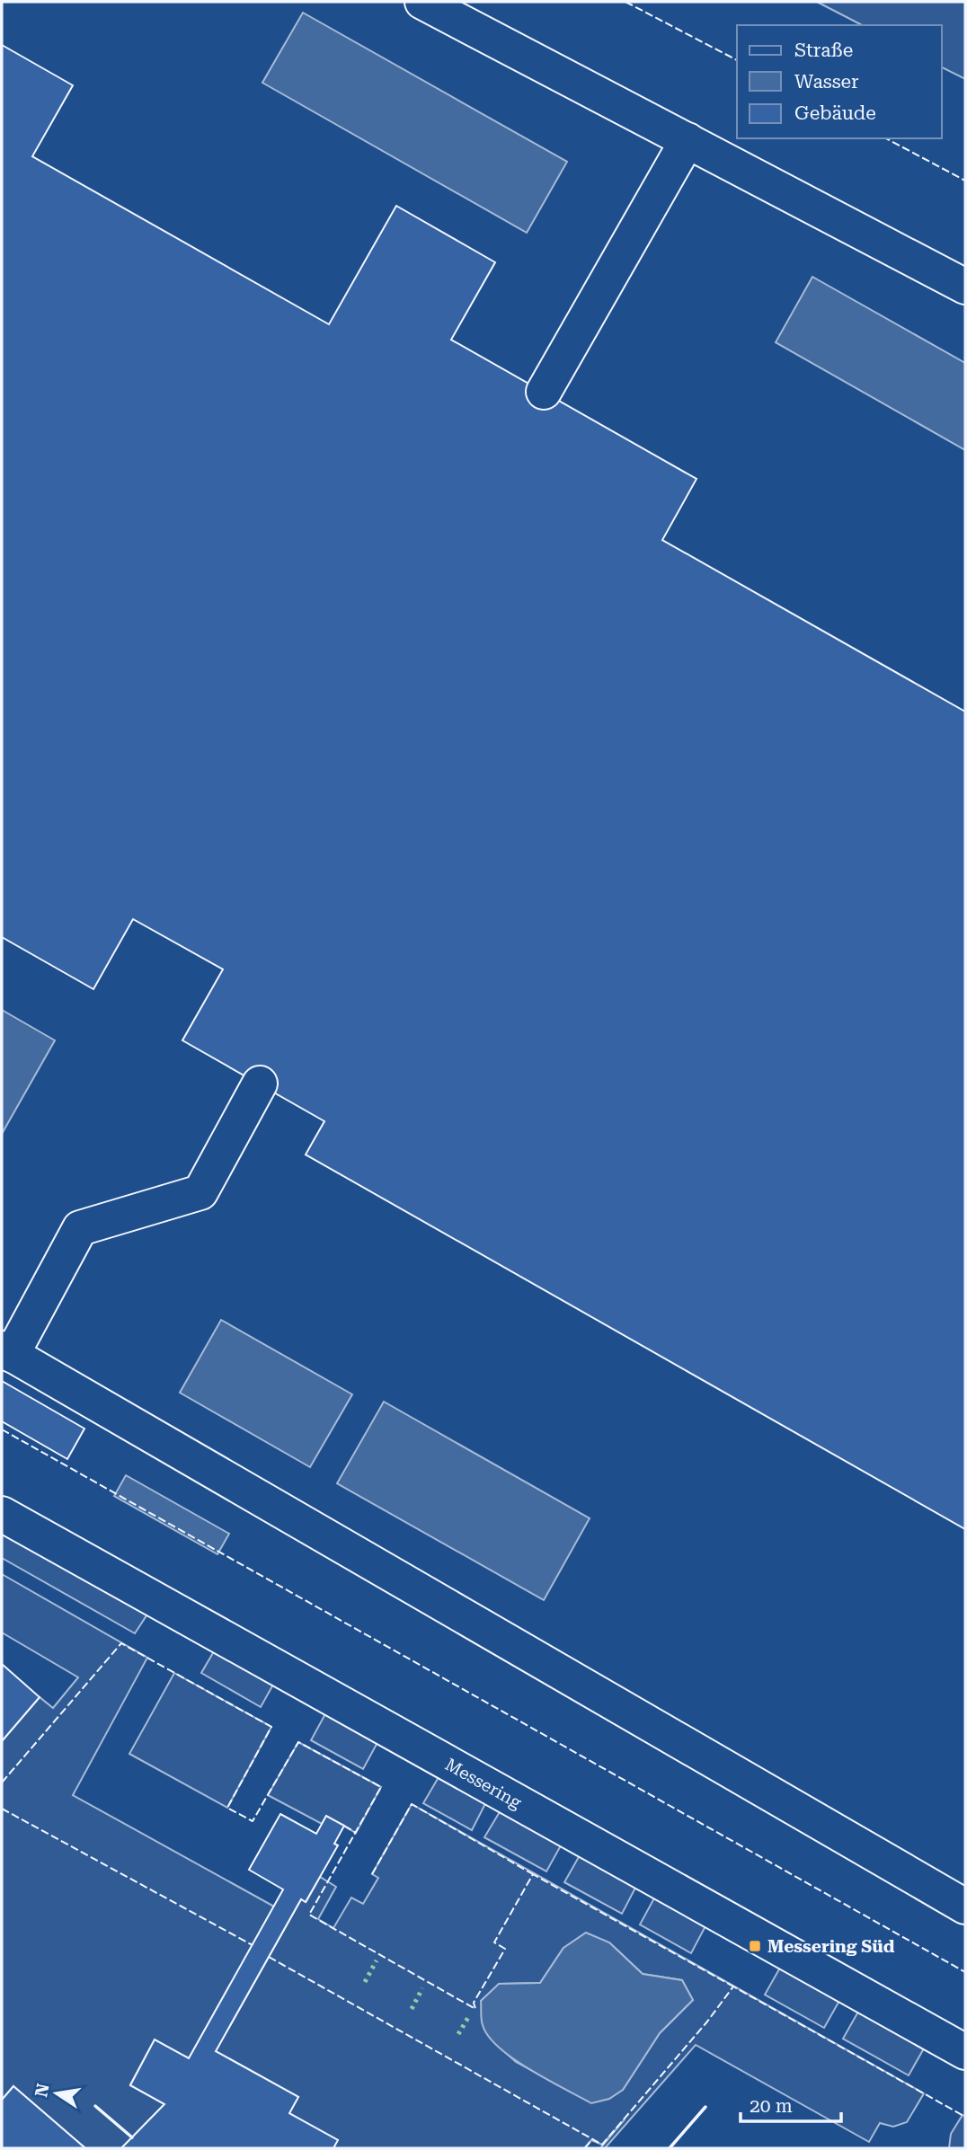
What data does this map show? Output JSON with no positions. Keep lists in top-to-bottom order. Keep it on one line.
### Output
{"streets":{"street":["Messering"]},"places":{"transit":["Messering Süd"]},"legend":["Straße","Wasser","Gebäude"],"scale_bar":"20 m","north":"left"}
